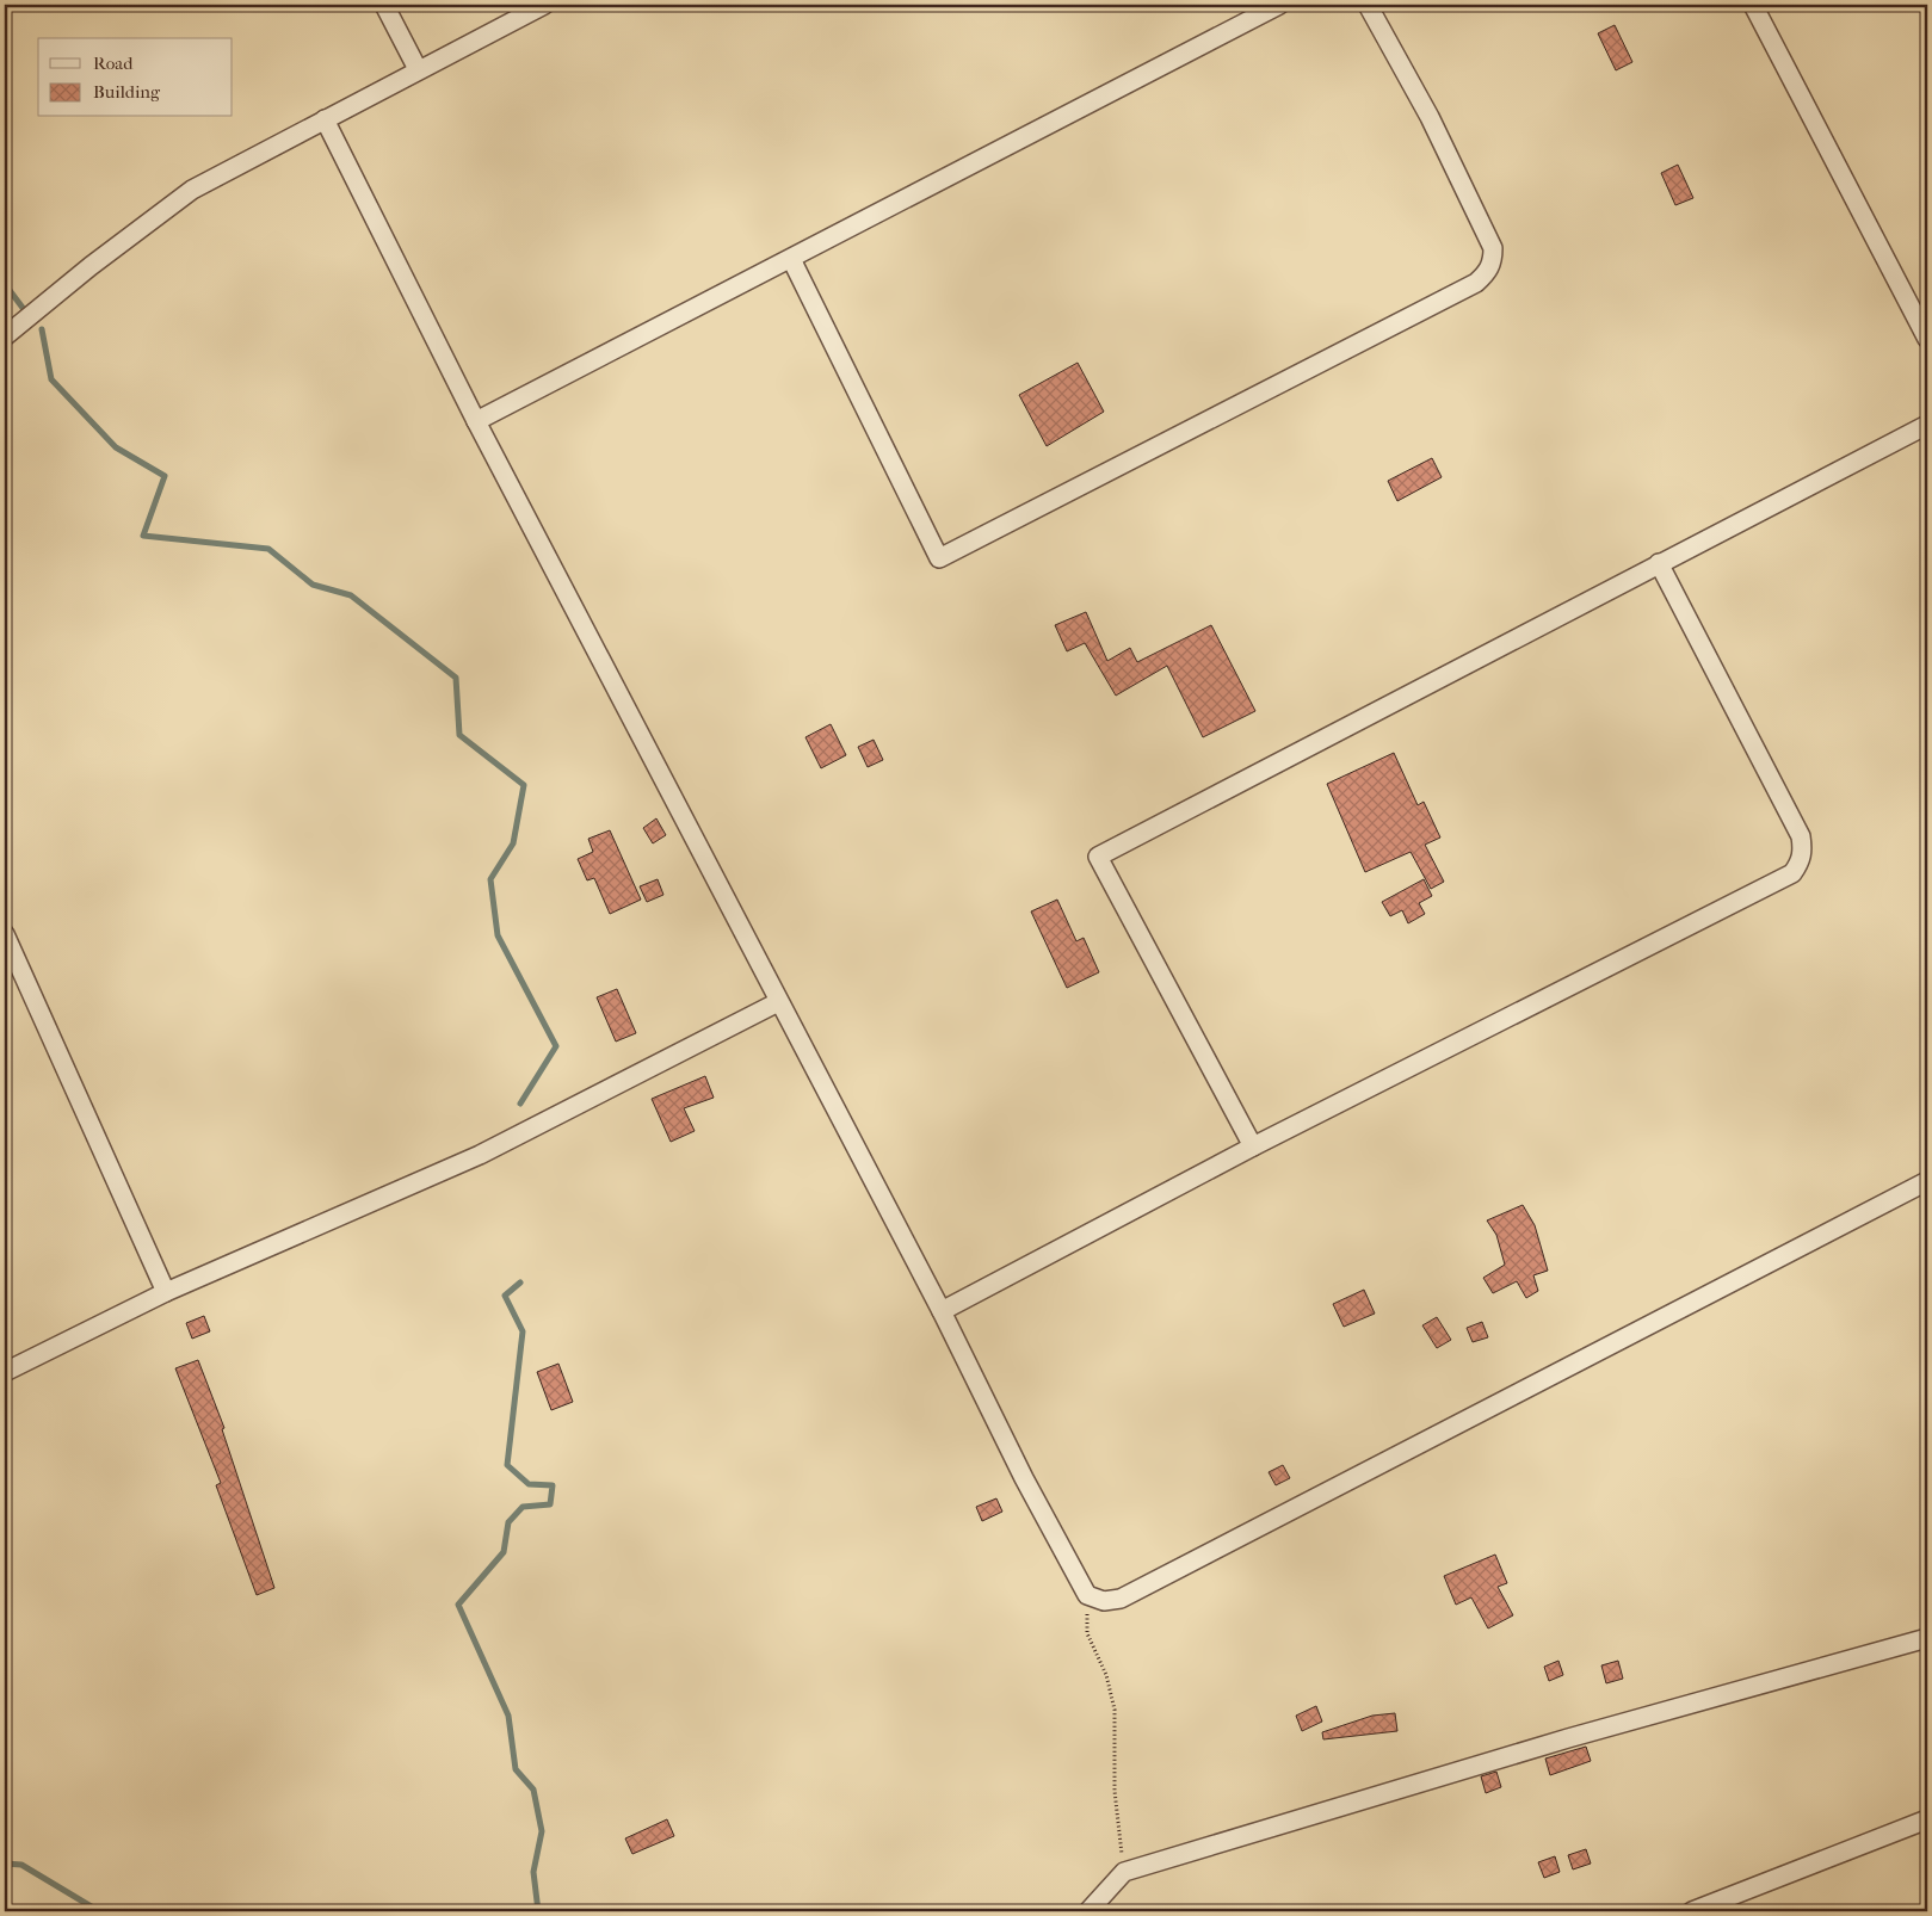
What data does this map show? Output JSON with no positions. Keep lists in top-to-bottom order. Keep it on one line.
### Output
{"legend":["Road","Building"]}
